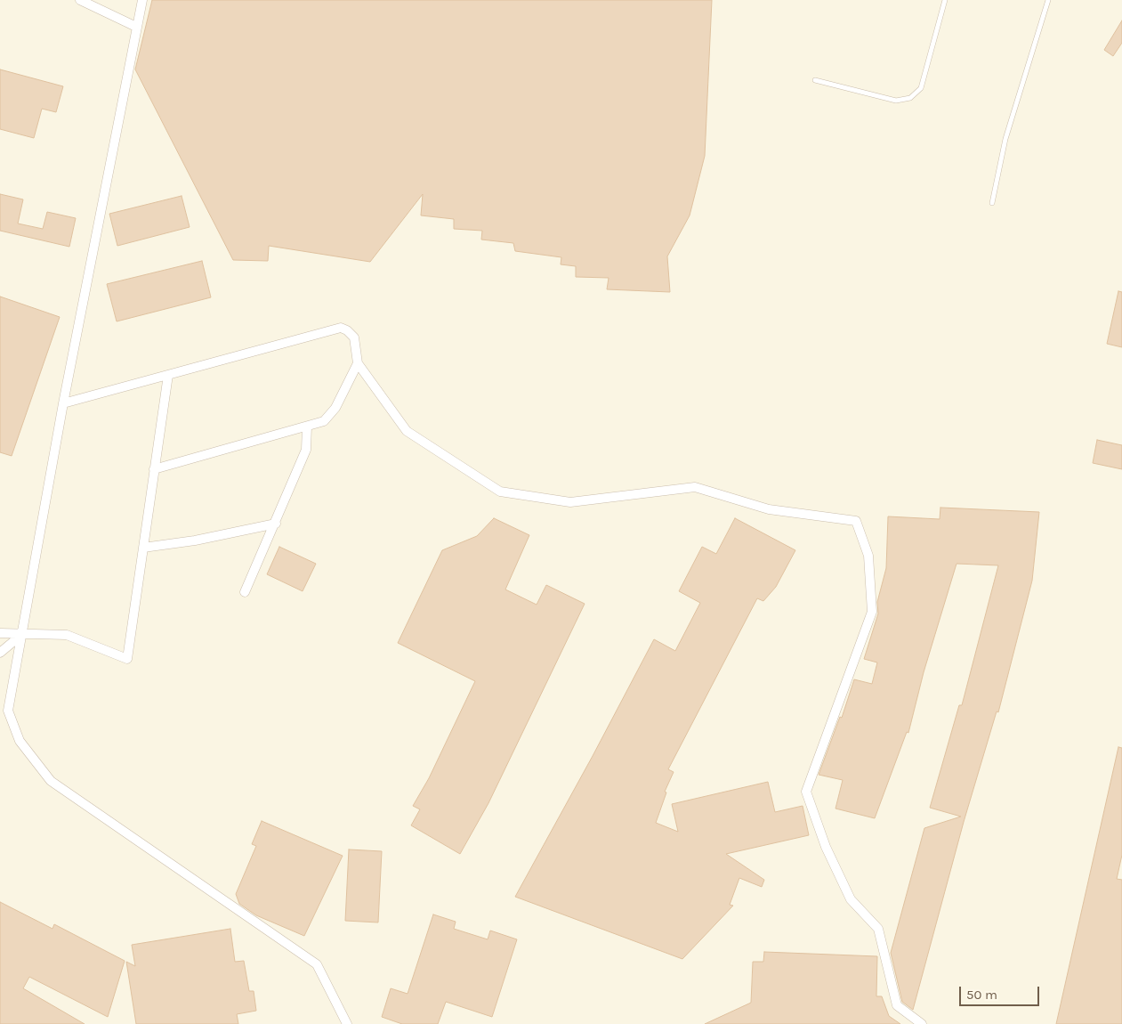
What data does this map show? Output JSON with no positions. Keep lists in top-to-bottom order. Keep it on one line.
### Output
{"scale_bar":"50 m"}
